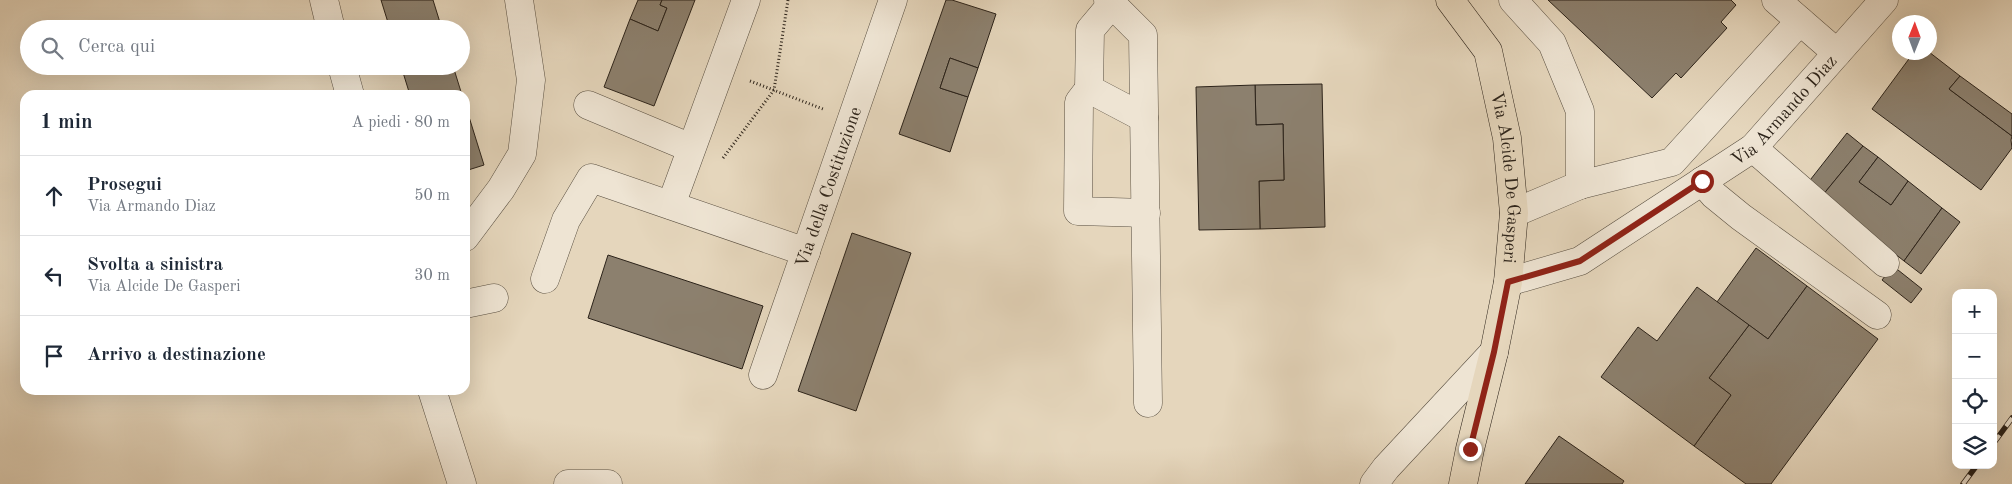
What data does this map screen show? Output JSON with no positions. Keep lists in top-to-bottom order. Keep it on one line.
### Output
{"streets":{"main road":["Via Alcide De Gasperi"],"street":["Via Armando Diaz","Via della Costituzione"]},"crossings":[["Via Armando Diaz","Via Alcide De Gasperi"]],"north":"top","page":{"search":"Cerca qui","heading":["1 min","A piedi · 80 m"],"list":[["Prosegui","Via Armando Diaz","50 m"],["Svolta a sinistra","Via Alcide De Gasperi","30 m"],"Arrivo a destinazione"],"map_buttons":["+","−"]}}
